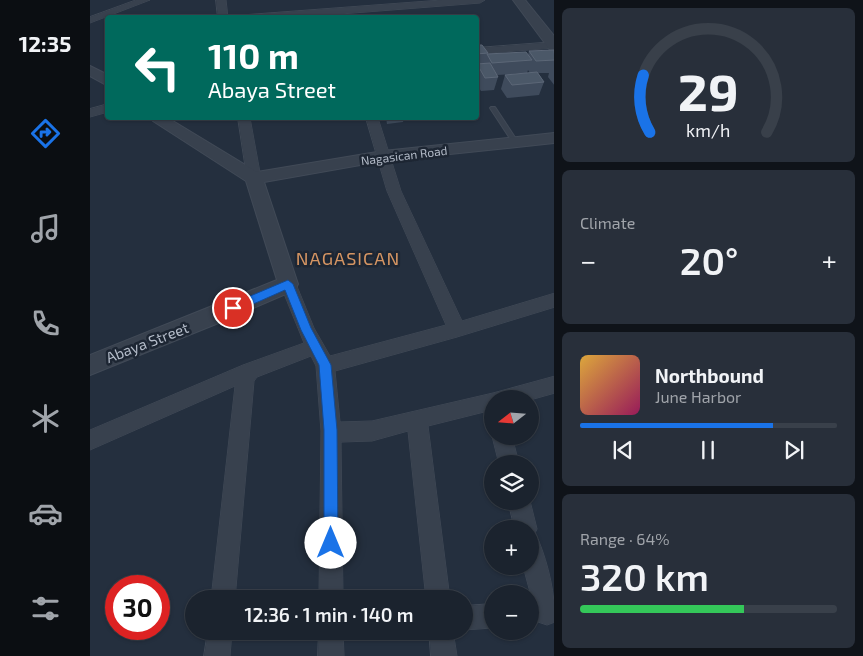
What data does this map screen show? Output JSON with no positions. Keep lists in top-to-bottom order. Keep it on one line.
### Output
{"streets":{"street":["Nagasican Road","Abaya Street"]},"districts":["NAGASICAN"],"north":"left","page":{"tabs":"12:35","turn":["110 m","Abaya Street"],"tile":["Climate",["Range · 64%","320 km"]],"heat":["−","20°","+"],"song":["Northbound","June Harbor"],"map_buttons":["+","−"],"limit":"30","trip":"12:36 · 1 min · 140 m","gauge":["29","km/h"]}}
